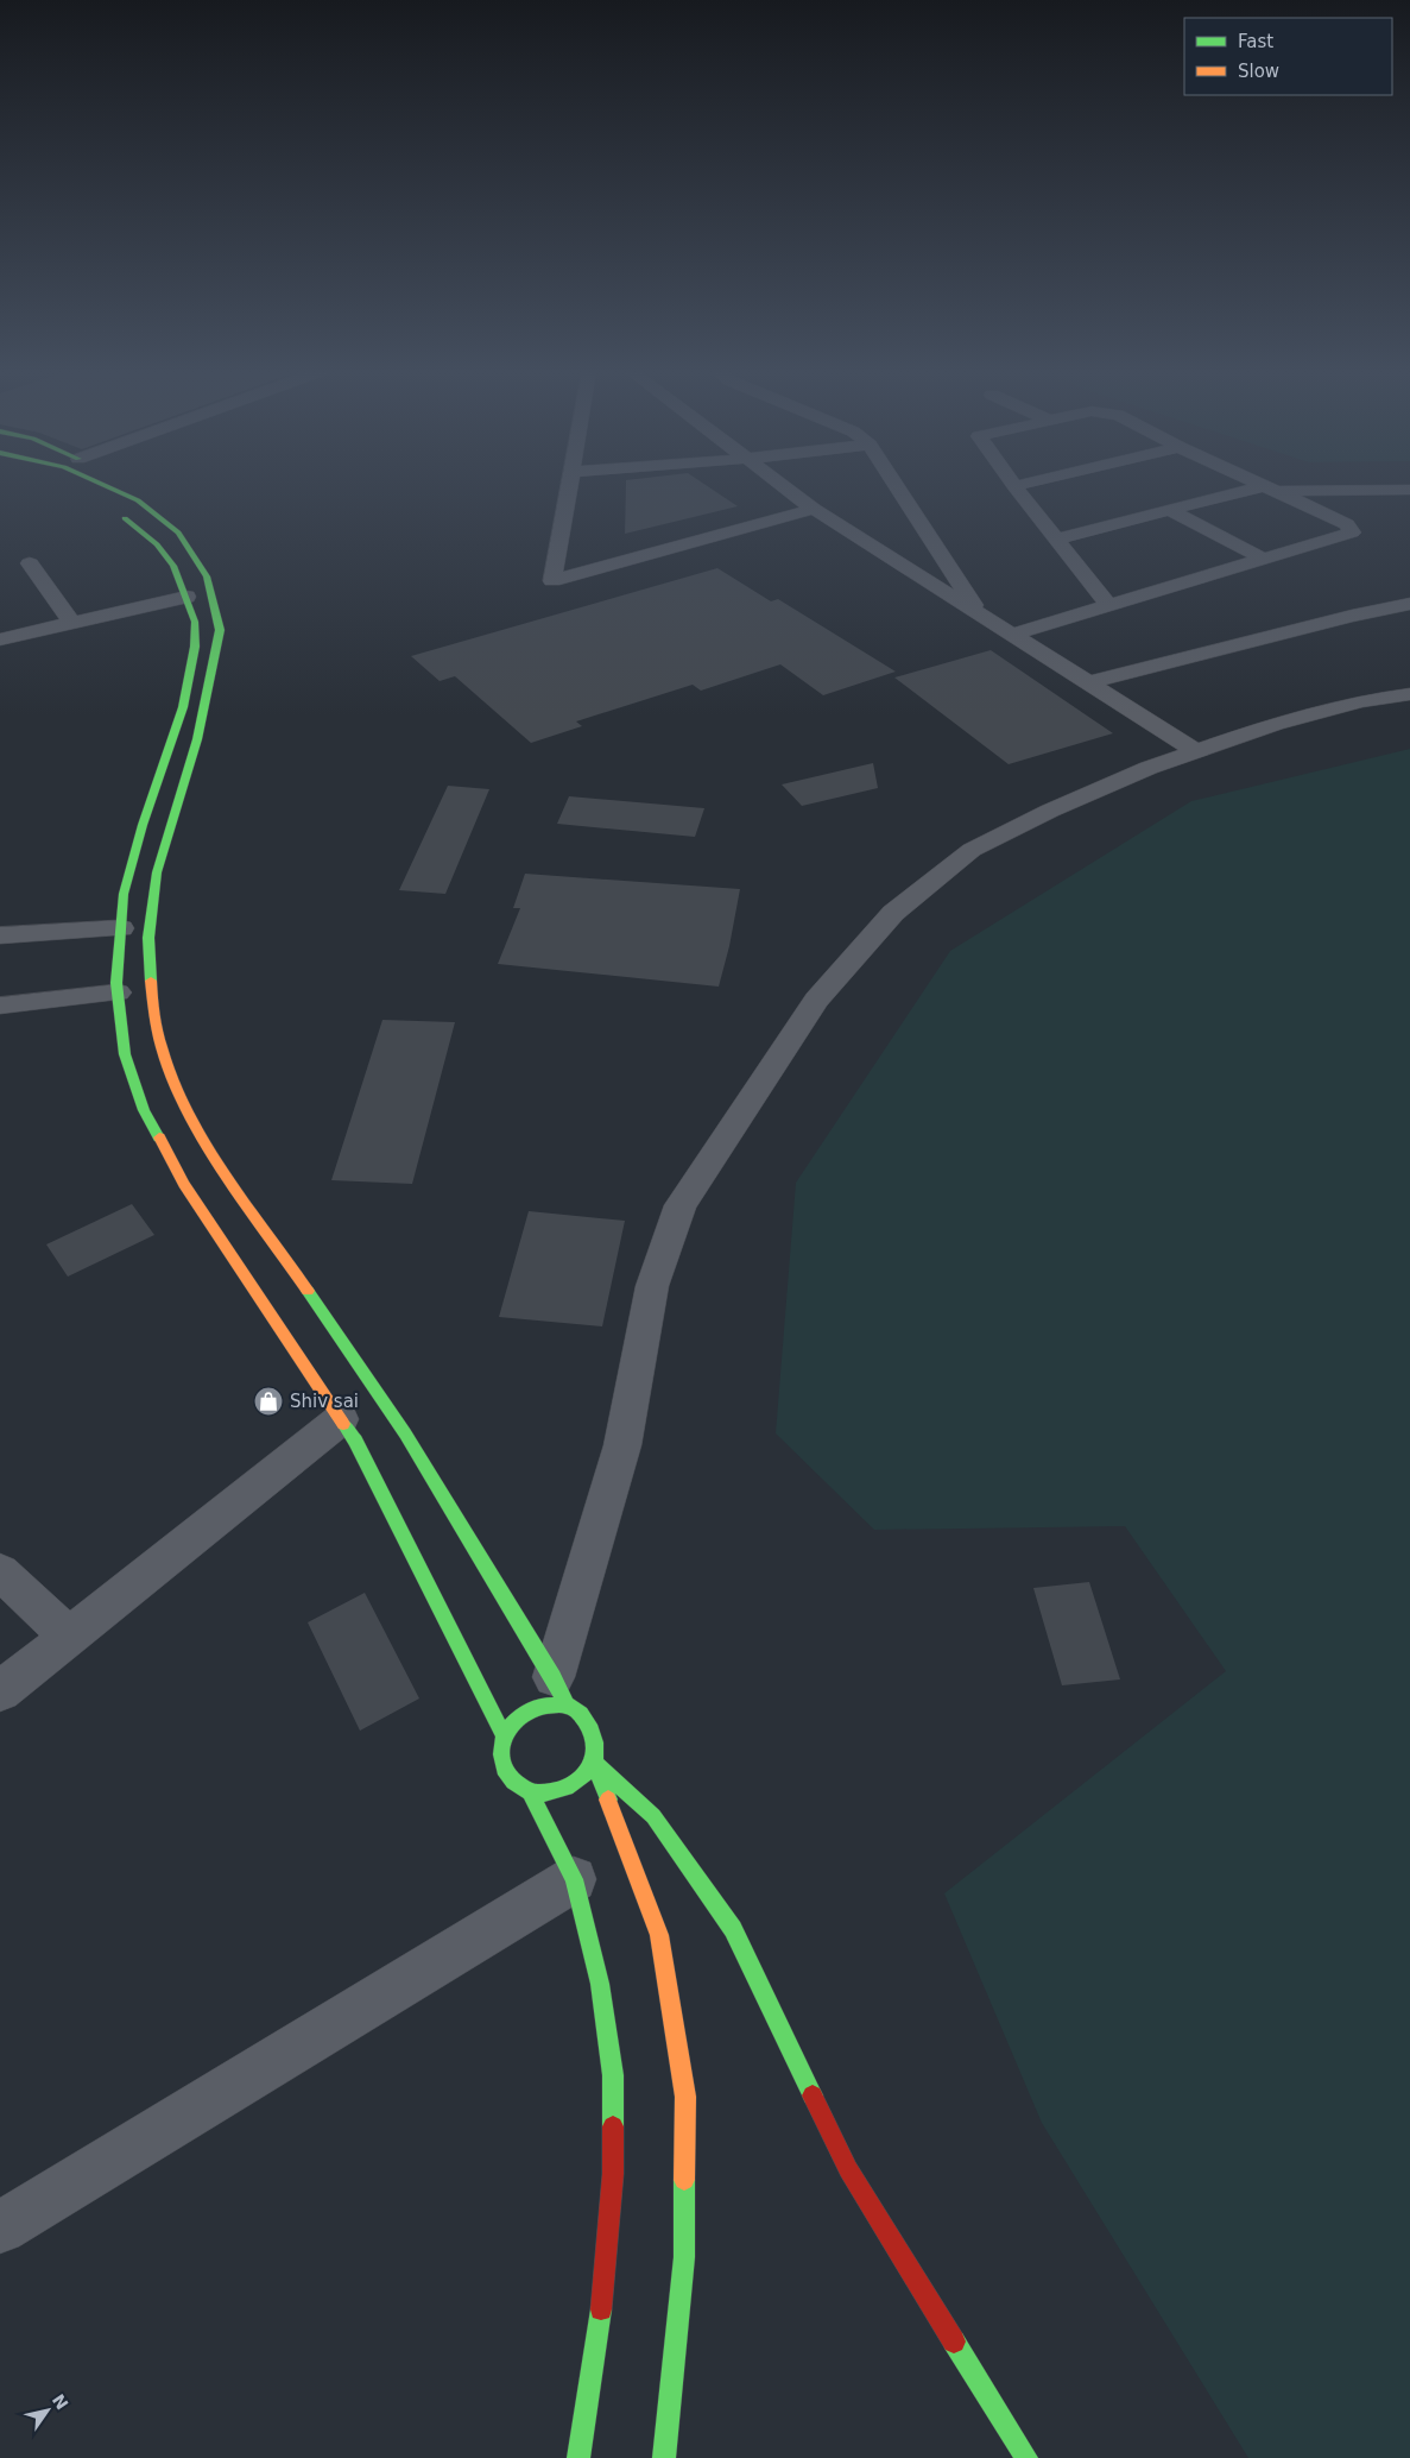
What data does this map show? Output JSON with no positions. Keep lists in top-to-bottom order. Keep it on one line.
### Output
{"places":{"shop":["Shiv sai"]},"legend":["Fast","Slow"],"north":"top right"}
